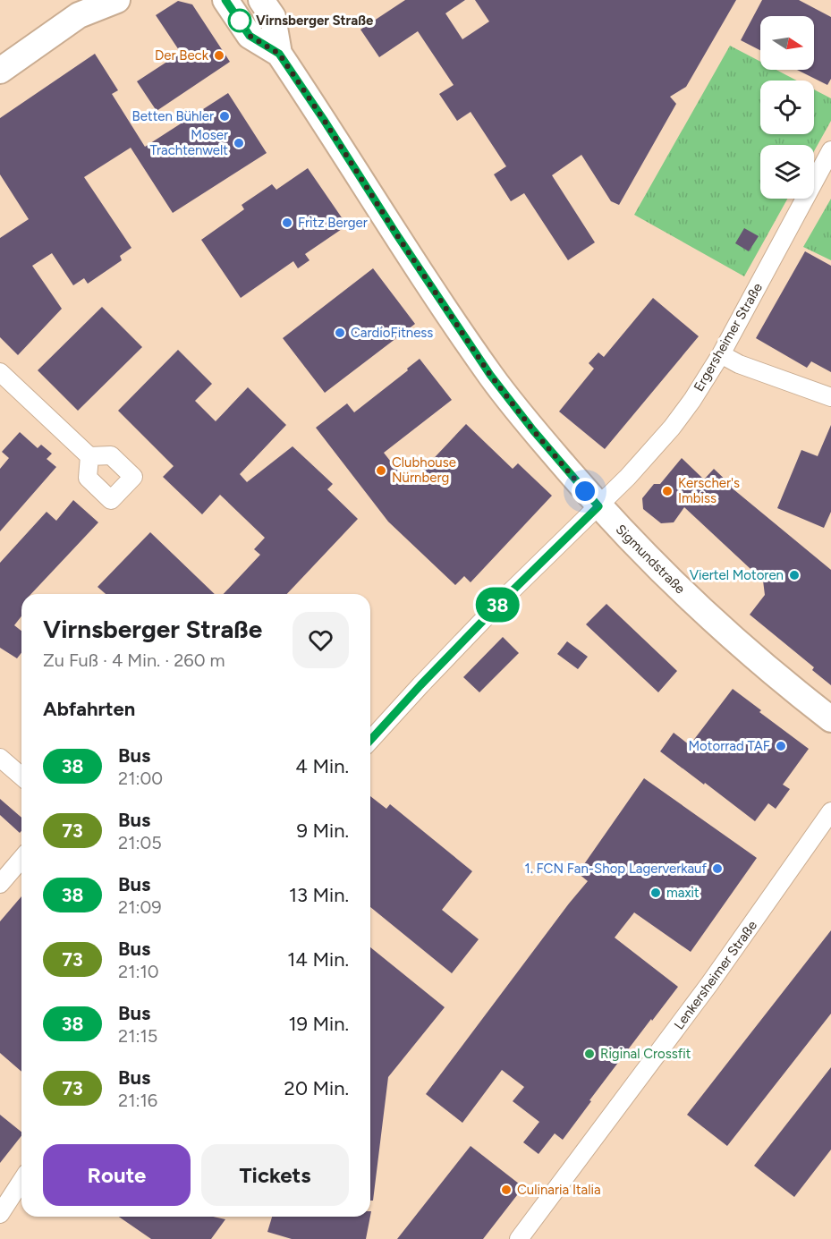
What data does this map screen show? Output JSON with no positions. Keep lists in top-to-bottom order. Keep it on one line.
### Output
{"streets":{"main road":["Sigmundstraße"],"street":["Ergersheimer Straße","Lenkersheimer Straße"]},"crossings":[["Ergersheimer Straße","Sigmundstraße"]],"places":["Virnsberger Straße","Der Beck","Betten Bühler","Moser Trachtenwelt","Fritz Berger","CardioFitness","Clubhouse Nürnberg","Kerscher's Imbiss","Viertel Motoren","Motorrad TAF","1. FCN Fan-Shop Lagerverkauf","maxit","Riginal Crossfit","Culinaria Italia"],"lines":["bus line 38"],"north":"right","page":{"on_map":"38","heading":[["Virnsberger Straße","Zu Fuß · 4 Min. · 260 m"],"Abfahrten"],"list":[{"mark":"38","name":"Bus","note":"21:00","value":"4 Min."},{"mark":"73","name":"Bus","note":"21:05","value":"9 Min."},{"mark":"38","name":"Bus","note":"21:09","value":"13 Min."},{"mark":"73","name":"Bus","note":"21:10","value":"14 Min."},{"mark":"38","name":"Bus","note":"21:15","value":"19 Min."},{"mark":"73","name":"Bus","note":"21:16","value":"20 Min."}],"buttons":["Route","Tickets"]}}
